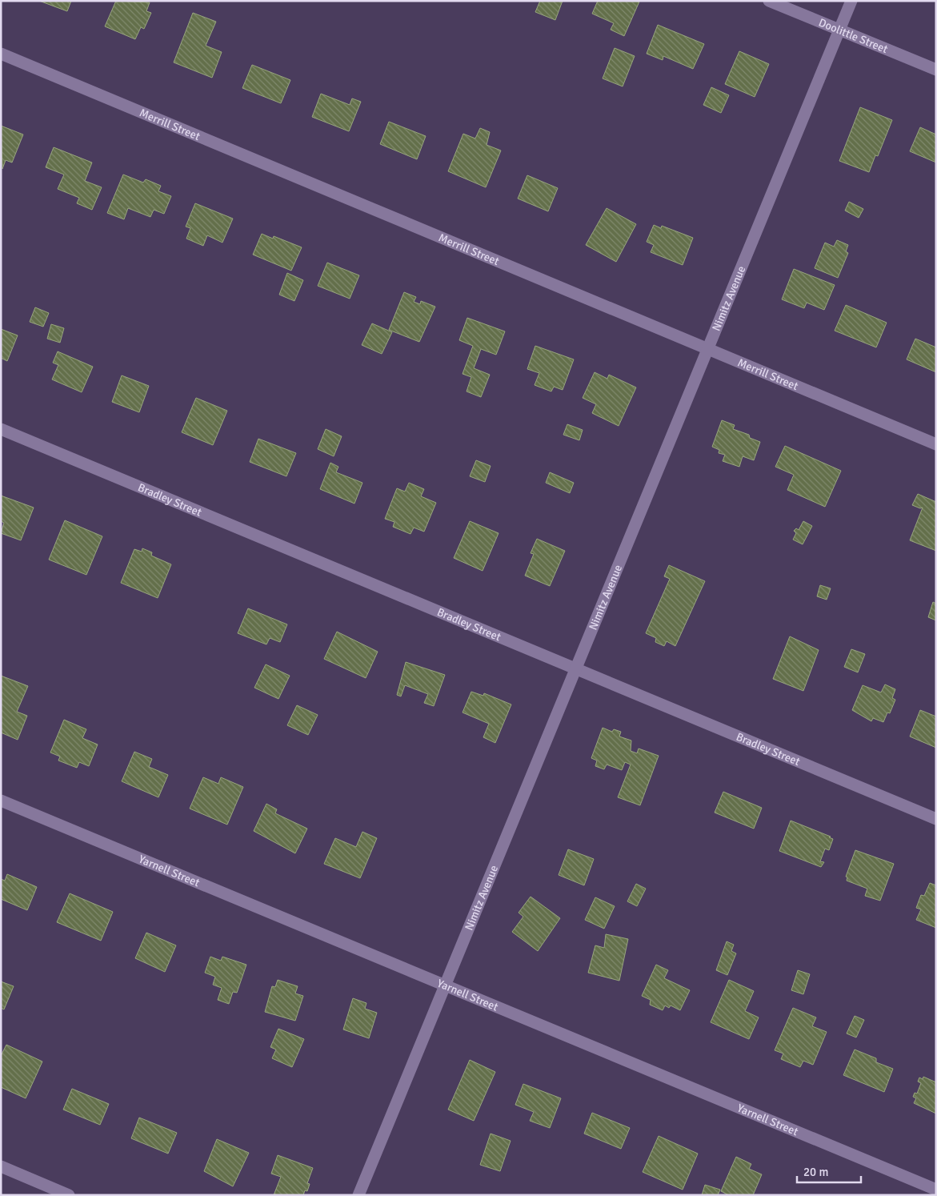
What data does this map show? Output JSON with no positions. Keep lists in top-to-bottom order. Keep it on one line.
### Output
{"streets":{"street":["Doolittle Street","Merrill Street","Nimitz Avenue","Bradley Street","Yarnell Street"]},"crossings":[["Doolittle Street","Nimitz Avenue"],["Merrill Street","Nimitz Avenue"],["Nimitz Avenue","Bradley Street"],["Nimitz Avenue","Yarnell Street"]],"scale_bar":"20 m"}
